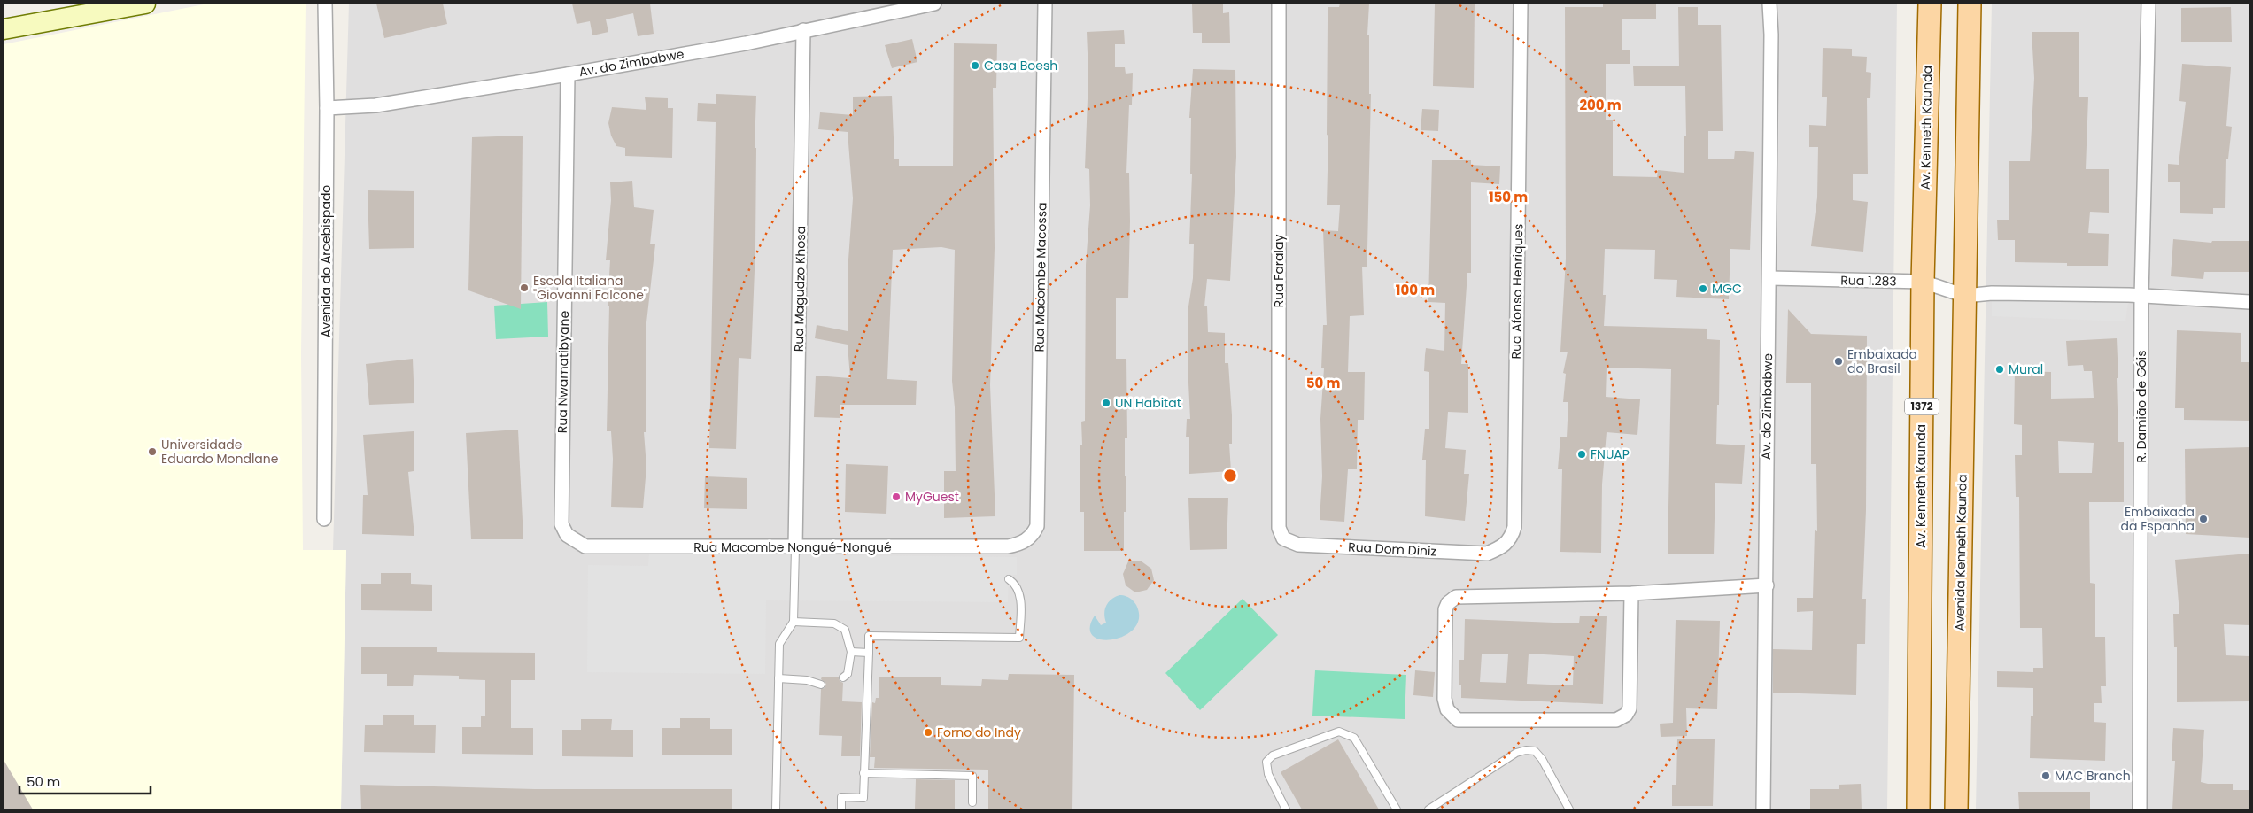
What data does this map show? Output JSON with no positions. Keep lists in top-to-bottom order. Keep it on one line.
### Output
{"streets":{"main road":["Av. Kenneth Kaunda","1372","Avenida Kenneth Kaunda"],"street":["Av. do Zimbabwe","Avenida do Arcebispado","Rua Faralay","Rua Macombe Macossa","Rua 1.283","Rua Magudzo Khosa","Rua Afonso Henriques","Rua Nwamatibyane","R. Damião de Góis","Rua Macombe Nongué-Nongué","Rua Dom Diniz"]},"crossings":[["Av. do Zimbabwe","Avenida do Arcebispado"],["Av. do Zimbabwe","Rua 1.283"],["Av. do Zimbabwe","Rua Magudzo Khosa"],["Av. do Zimbabwe","Rua Nwamatibyane"],["Av. Kenneth Kaunda","Rua 1.283"],["Rua Faralay","Rua Dom Diniz"],["Rua Macombe Macossa","Rua Macombe Nongué-Nongué"],["Rua 1.283","Avenida Kenneth Kaunda"],["Rua Magudzo Khosa","Rua Macombe Nongué-Nongué"],["Rua Afonso Henriques","Rua Dom Diniz"],["Rua Nwamatibyane","Rua Macombe Nongué-Nongué"]],"places":["Casa Boesh","Escola Italiana \"Giovanni Falcone\"","MGC","Embaixada do Brasil","Mural","UN Habitat","Universidade Eduardo Mondlane","FNUAP","MyGuest","Embaixada da Espanha","Forno do Indy","MAC Branch"],"scale_bar":"50 m","rings":["200 m","150 m","100 m","50 m"]}
